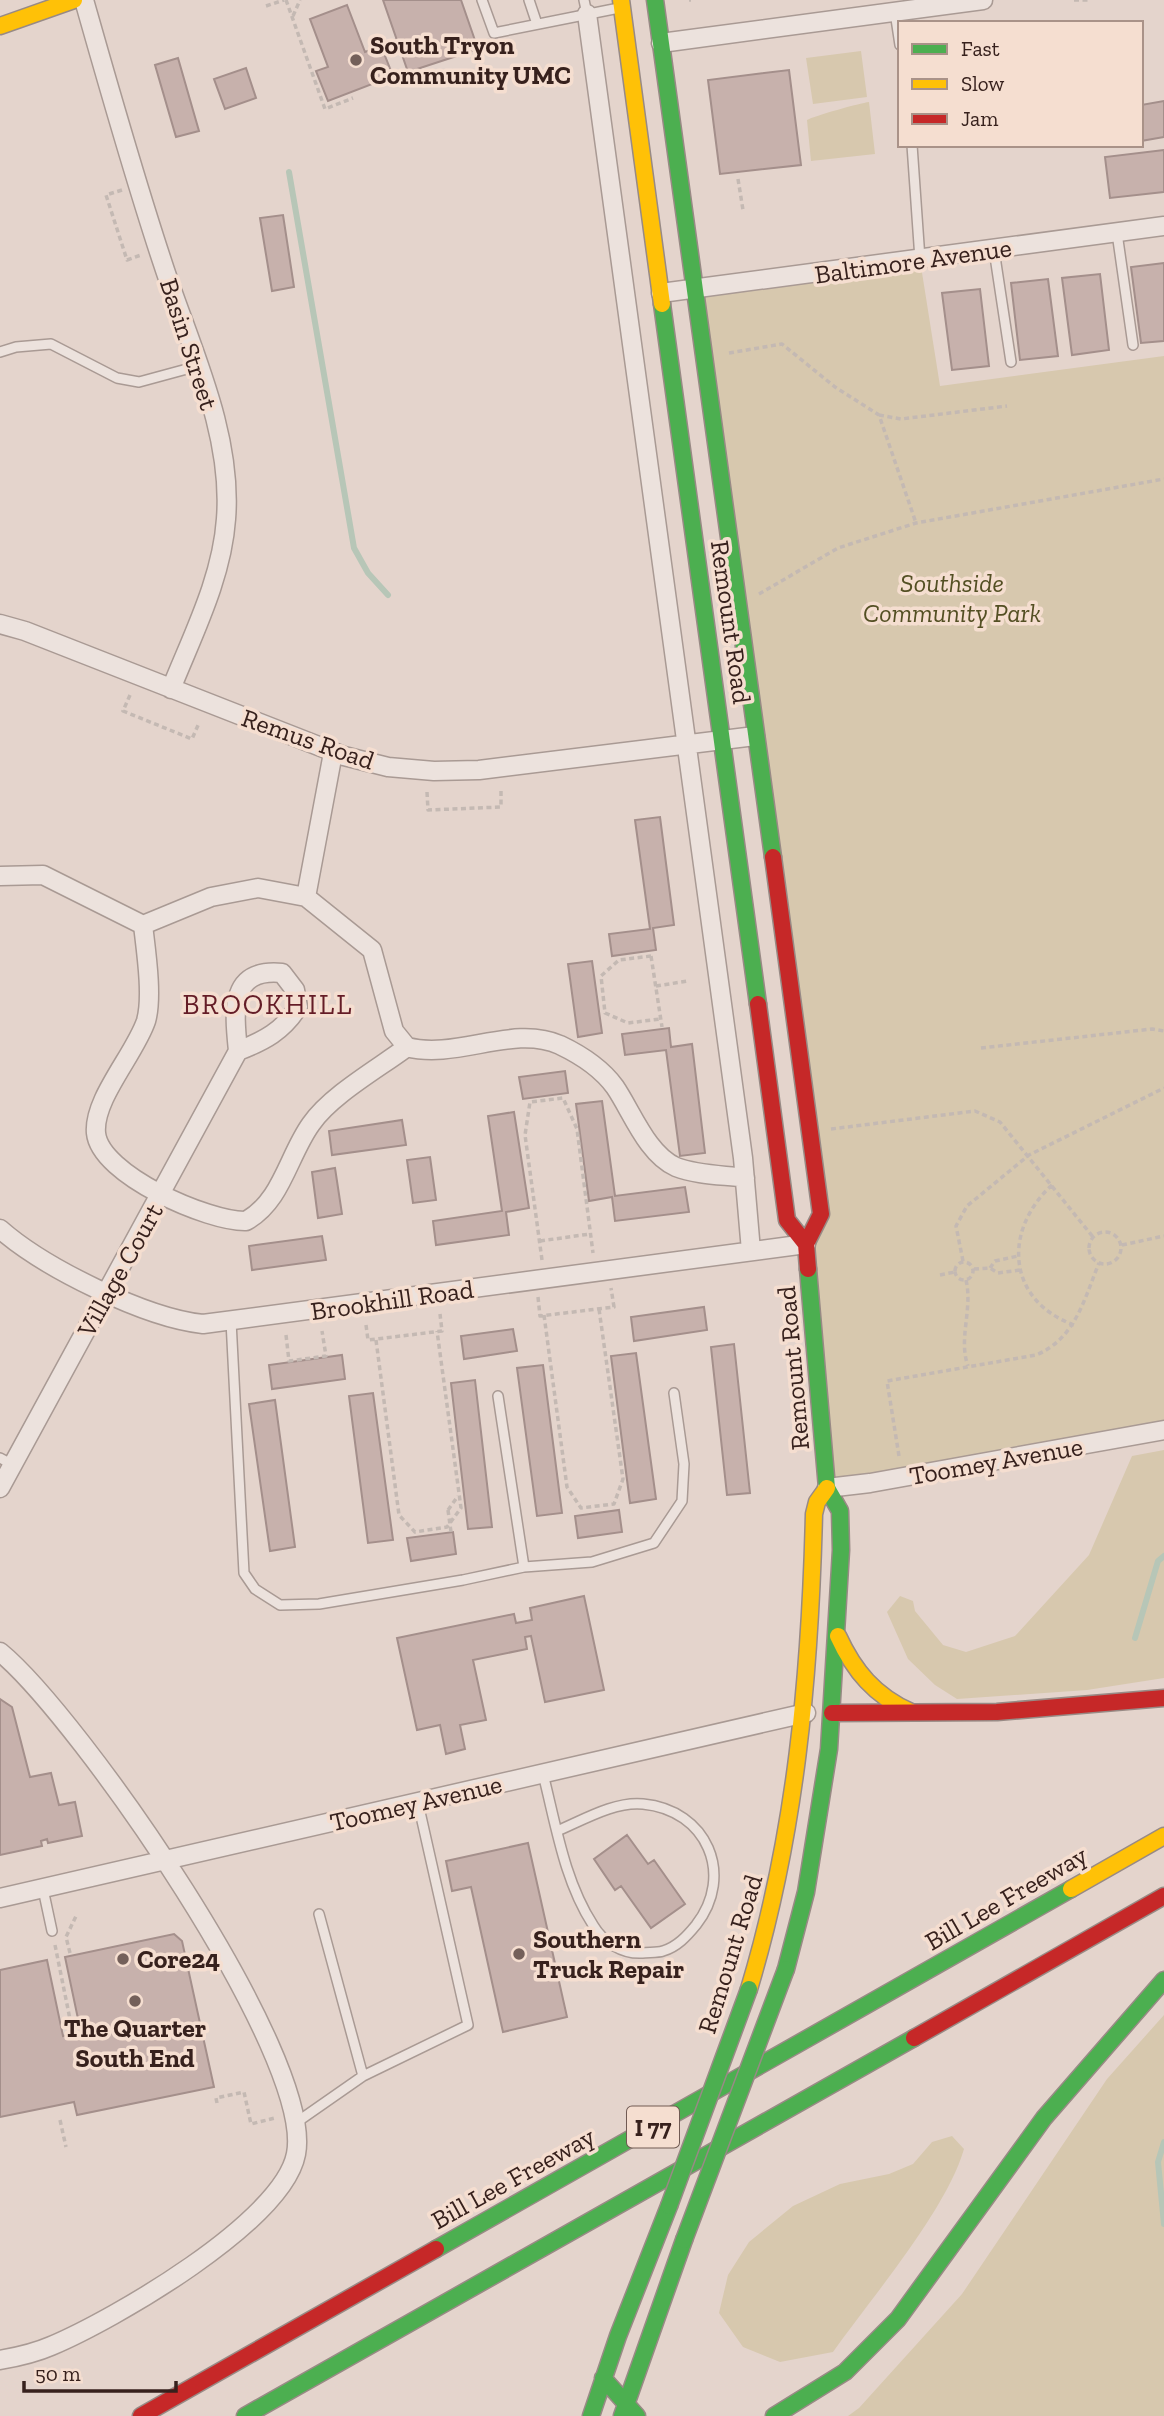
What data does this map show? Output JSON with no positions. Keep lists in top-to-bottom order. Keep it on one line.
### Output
{"streets":{"main road":["Remount Road","Toomey Avenue","Bill Lee Freeway","I 77"],"street":["Baltimore Avenue","Basin Street","Remus Road","Village Court","Brookhill Road"]},"crossings":[["Baltimore Avenue","Remount Road"],["Basin Street","Remus Road"],["Remount Road","Remus Road"],["Remount Road","Brookhill Road"],["Remount Road","Toomey Avenue"],["Village Court","Brookhill Road"]],"districts":["BROOKHILL"],"parks":["Southside Community Park"],"places":["South Tryon Community UMC","Southern Truck Repair","Core24","The Quarter South End"],"legend":["Fast","Slow","Jam"],"scale_bar":"50 m"}
